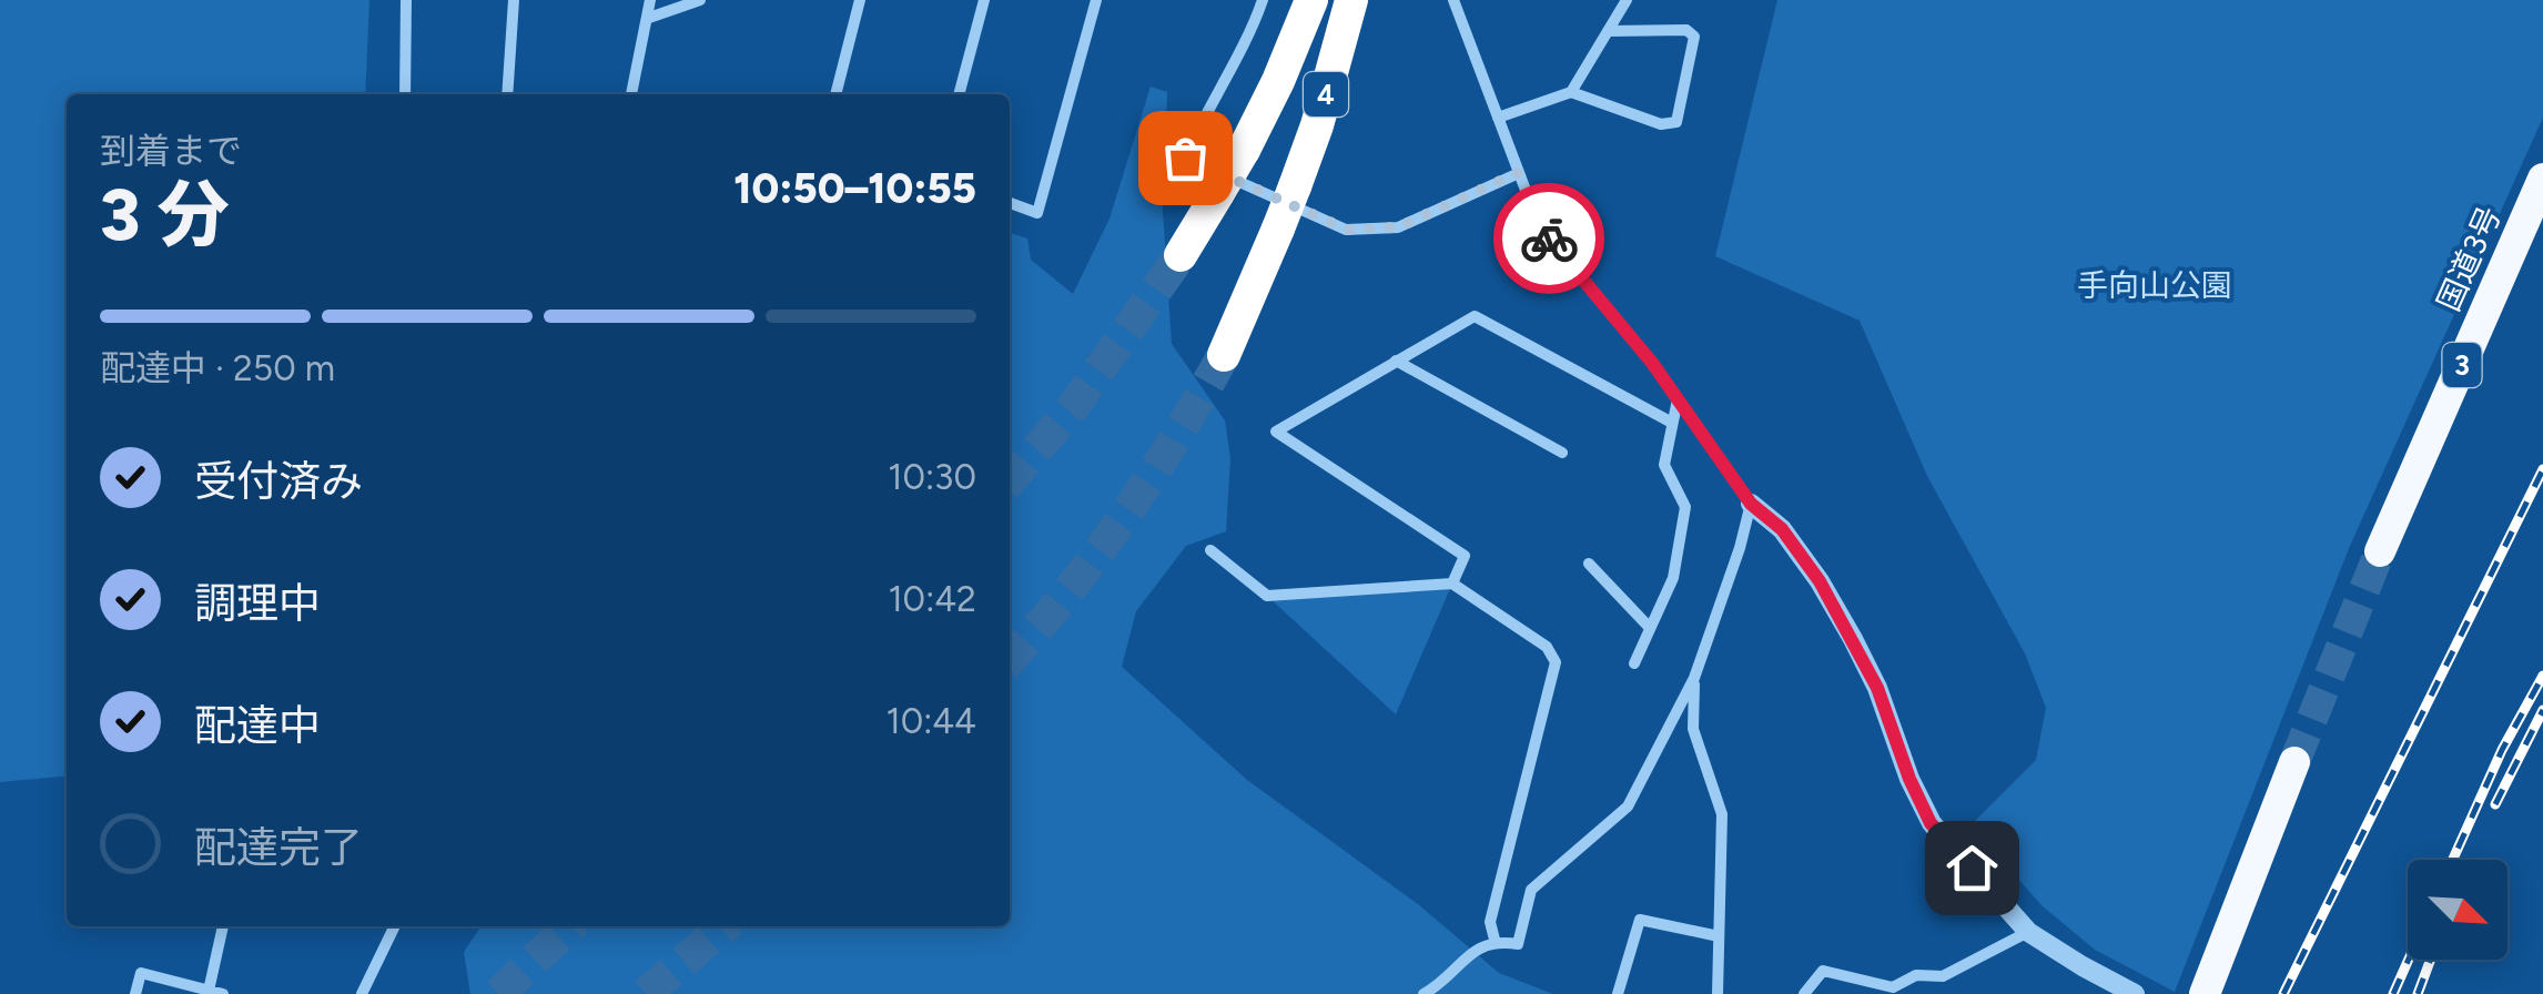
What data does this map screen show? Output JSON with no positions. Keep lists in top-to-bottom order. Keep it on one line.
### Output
{"streets":{"highway":["4","国道3号","3"]},"parks":["手向山公園"],"north":"bottom right","page":{"heading":["3 分","到着まで","10:50–10:55"],"bar":"配達中 · 250 m","list":[["受付済み","10:30"],["調理中","10:42"],["配達中","10:44"],"配達完了"]}}
